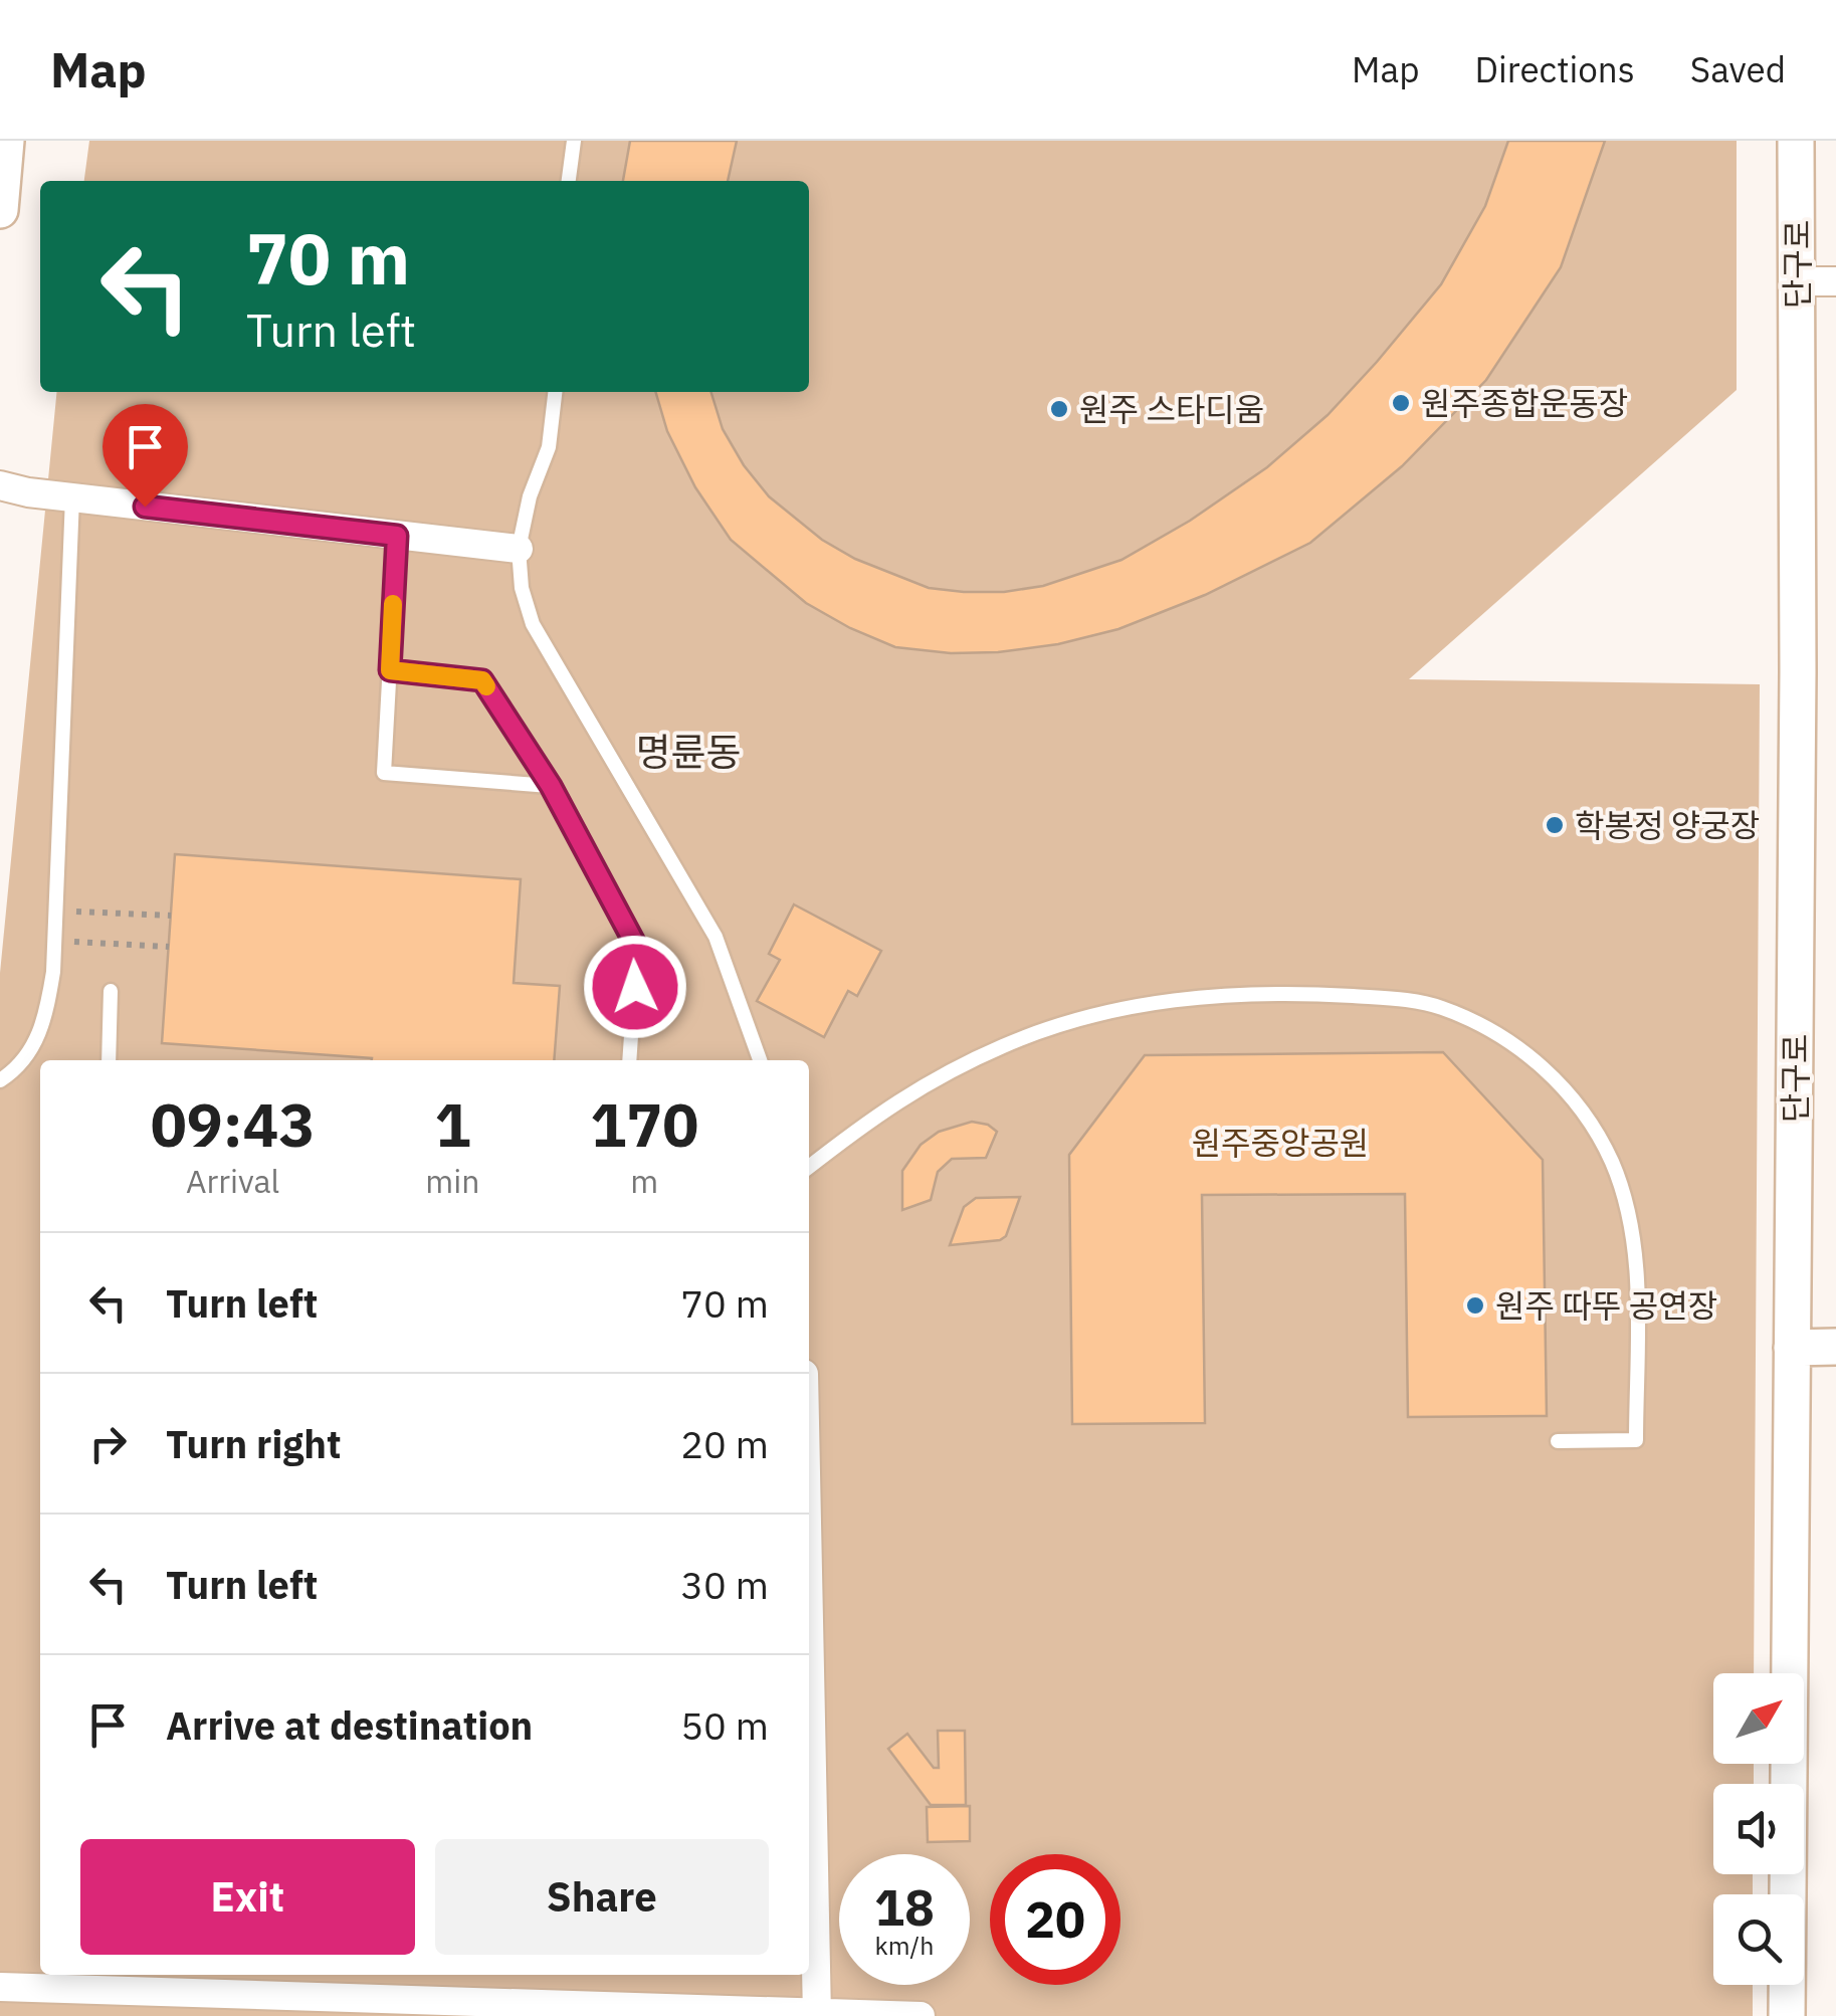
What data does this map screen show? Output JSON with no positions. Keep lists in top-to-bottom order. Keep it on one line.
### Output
{"streets":{"street":["단구로"]},"districts":["명륜동"],"parks":["원주중앙공원"],"places":["원주종합운동장","원주 스타디움","학봉정 양궁장","원주 따뚜 공연장"],"north":"top right","page":{"header":"Map","nav":["Map","Directions","Saved"],"turn":["70 m","Turn left"],"eta":["09:43","Arrival","1","min","170","m"],"list":[{"name":"Turn left","value":"70 m"},{"name":"Turn right","value":"20 m"},{"name":"Turn left","value":"30 m"},{"name":"Arrive at destination","value":"50 m"}],"buttons":["Exit","Share"],"speed":"18 km/h","limit":"20"}}
